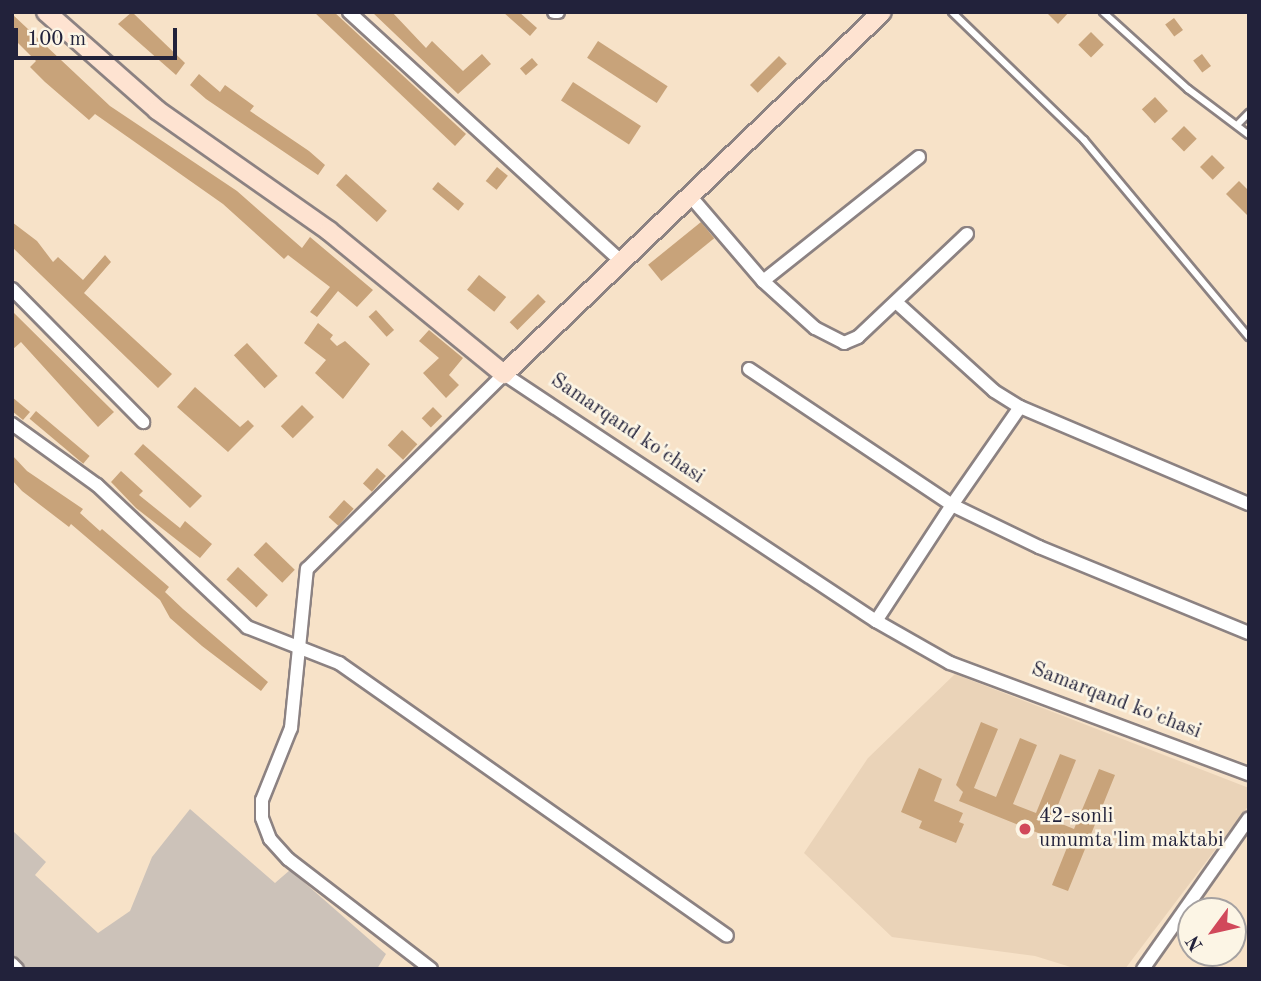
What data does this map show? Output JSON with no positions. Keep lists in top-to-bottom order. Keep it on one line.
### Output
{"streets":{"street":["Samarqand ko'chasi"]},"places":["42-sonli umumta'lim maktabi"],"scale_bar":"100 m","north":"bottom left"}
